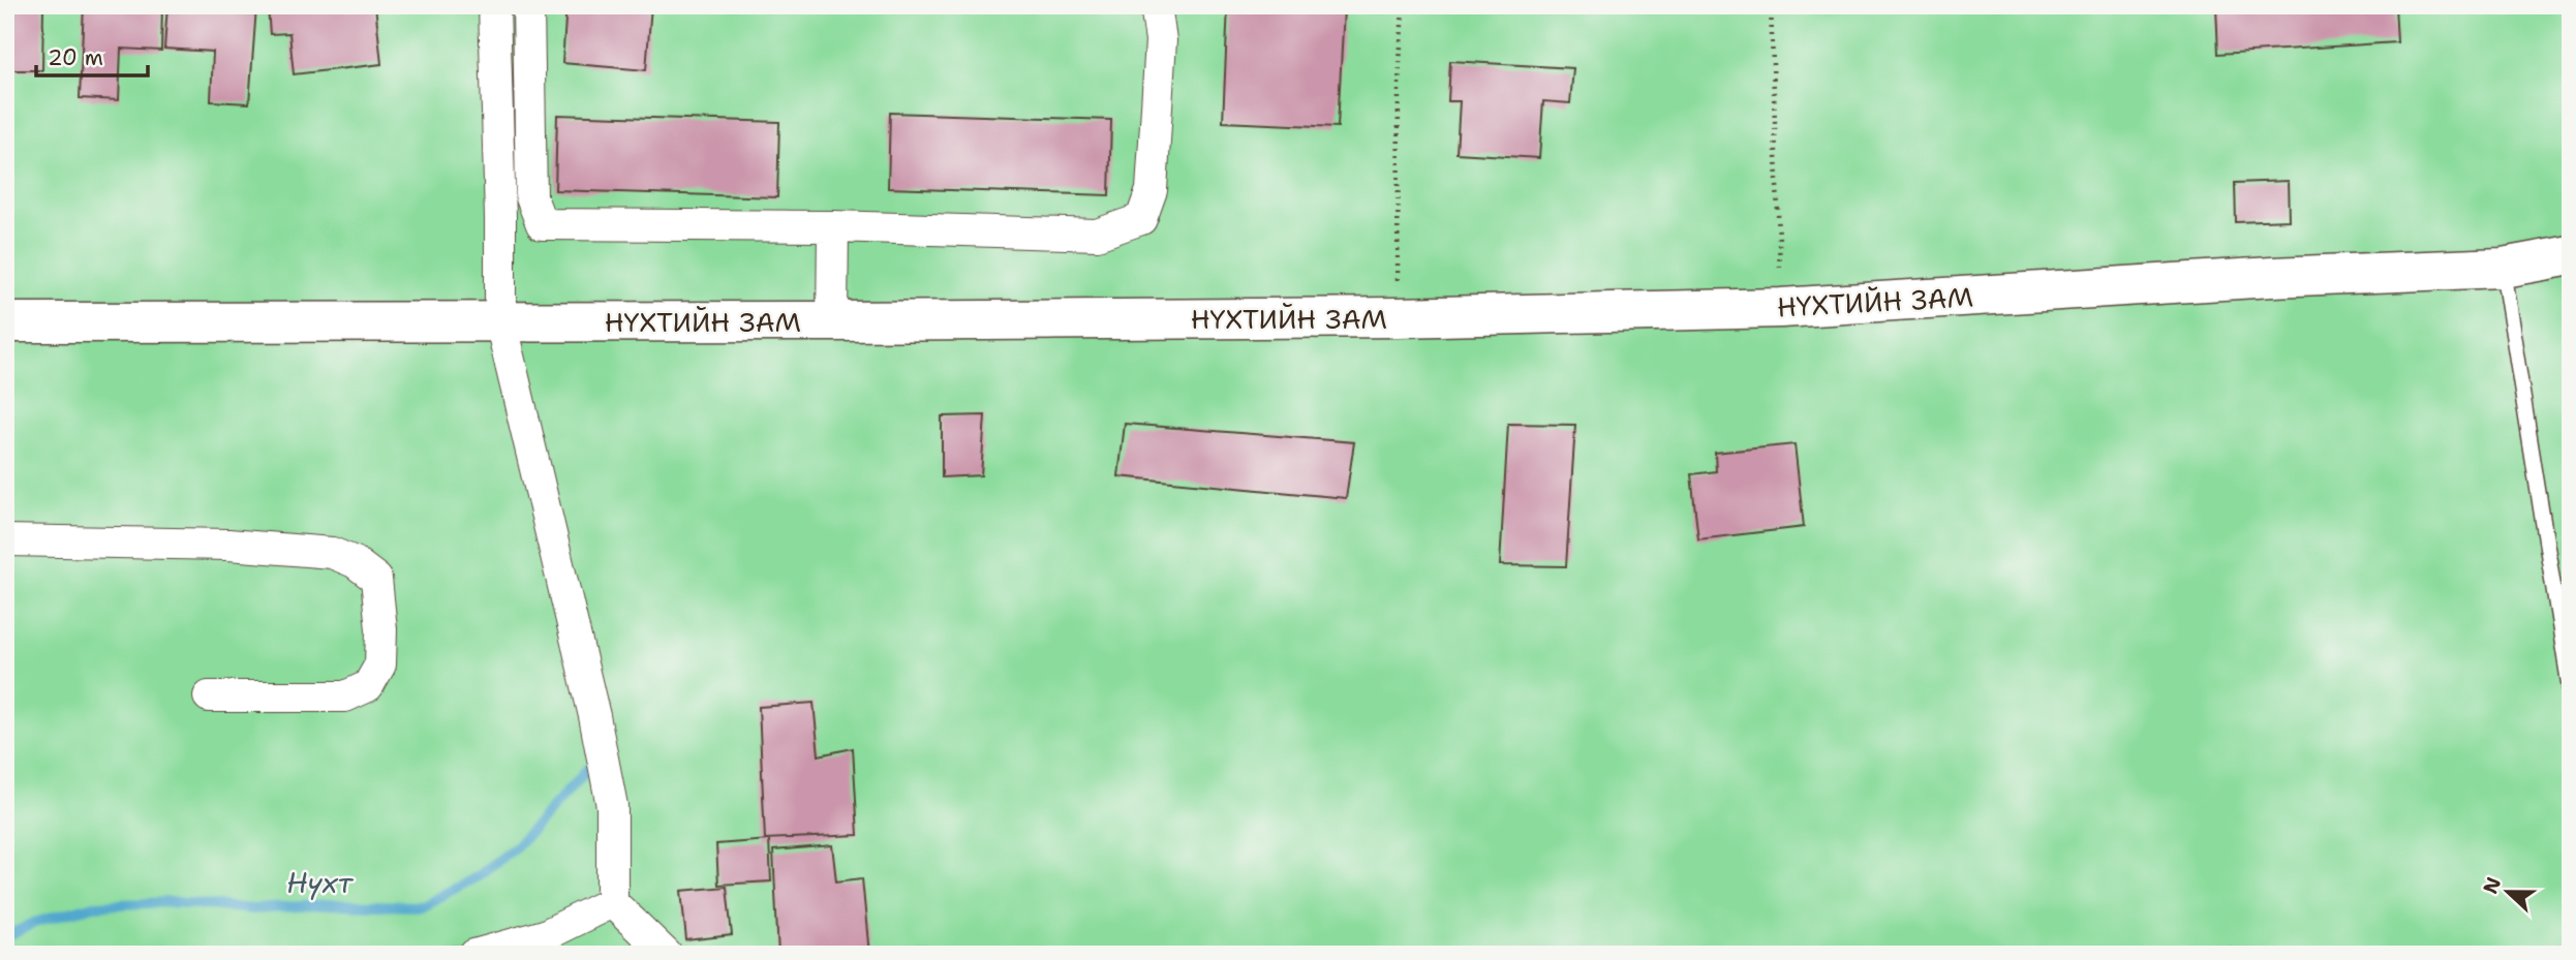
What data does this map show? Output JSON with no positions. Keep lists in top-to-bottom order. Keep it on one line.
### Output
{"streets":{"street":["НҮХТИЙН ЗАМ"]},"water":["Нүхт"],"scale_bar":"20 m","north":"left"}
